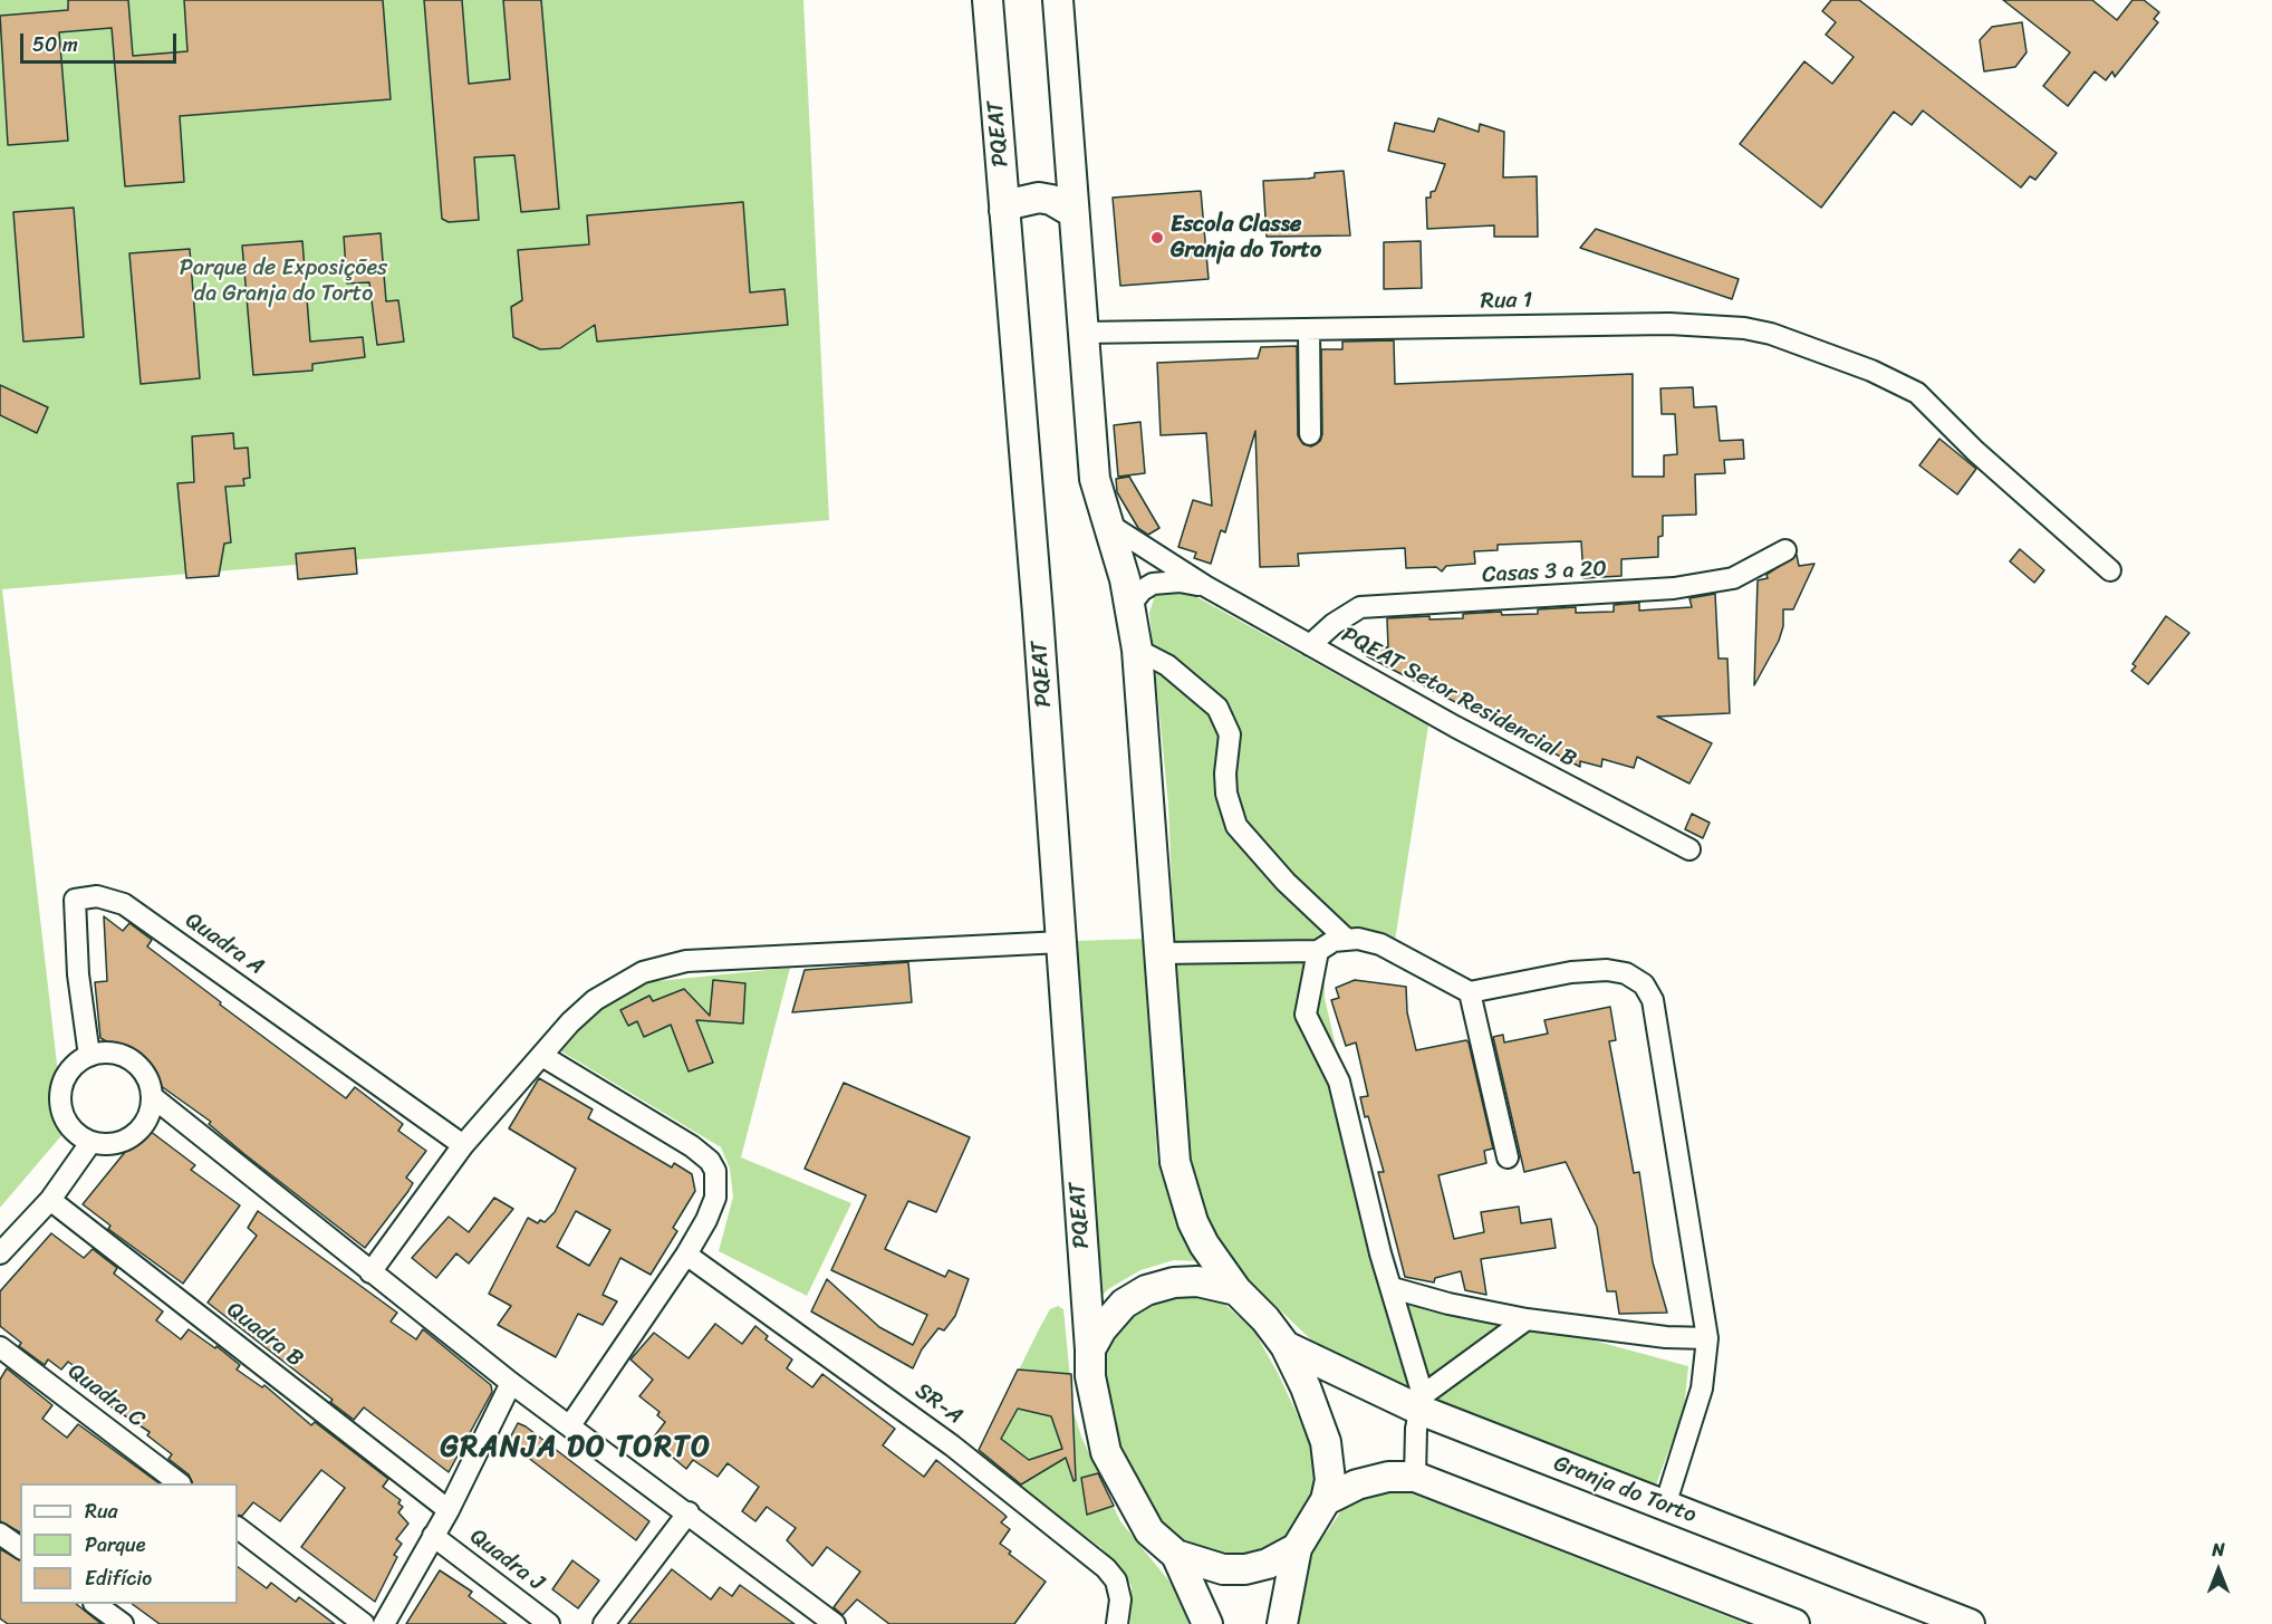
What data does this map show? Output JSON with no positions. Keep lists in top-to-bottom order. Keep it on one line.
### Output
{"streets":{"street":["PQEAT","Rua 1","Casas 3 a 20","PQEAT Setor Residencial B","Quadra A","Quadra B","Quadra C","SR-A","Granja do Torto","Quadra J"]},"crossings":[["Casas 3 a 20","PQEAT Setor Residencial B"]],"districts":["GRANJA DO TORTO"],"parks":["Parque de Exposições da Granja do Torto"],"places":["Escola Classe Granja do Torto"],"legend":["Rua","Parque","Edifício"],"scale_bar":"50 m","north":"top"}
